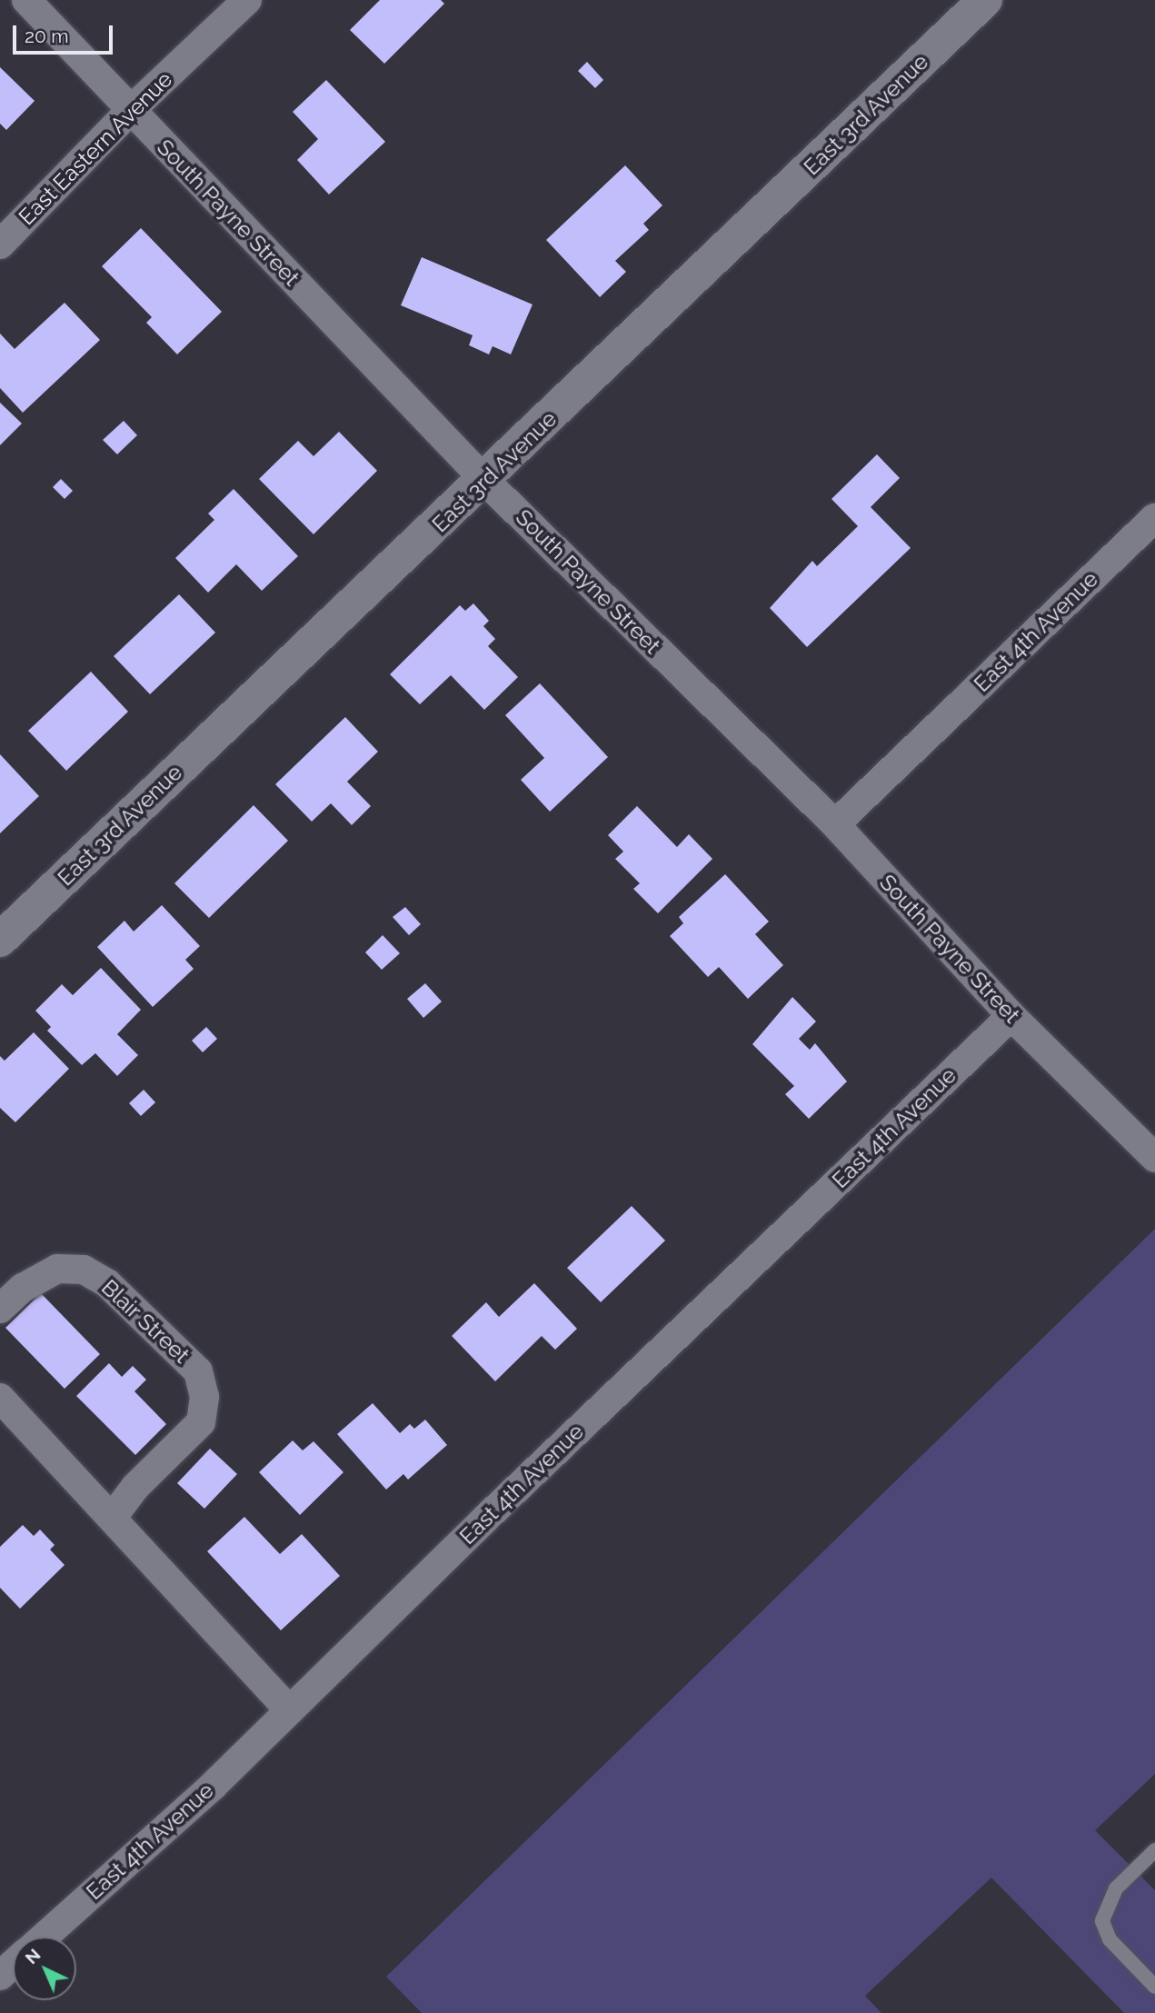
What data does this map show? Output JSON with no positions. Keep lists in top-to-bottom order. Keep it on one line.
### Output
{"streets":{"street":["East 3rd Avenue","East Eastern Avenue","South Payne Street","East 4th Avenue","Blair Street"]},"crossings":[["East 3rd Avenue","South Payne Street"],["East Eastern Avenue","South Payne Street"],["South Payne Street","East 4th Avenue"]],"scale_bar":"20 m","north":"top left"}
